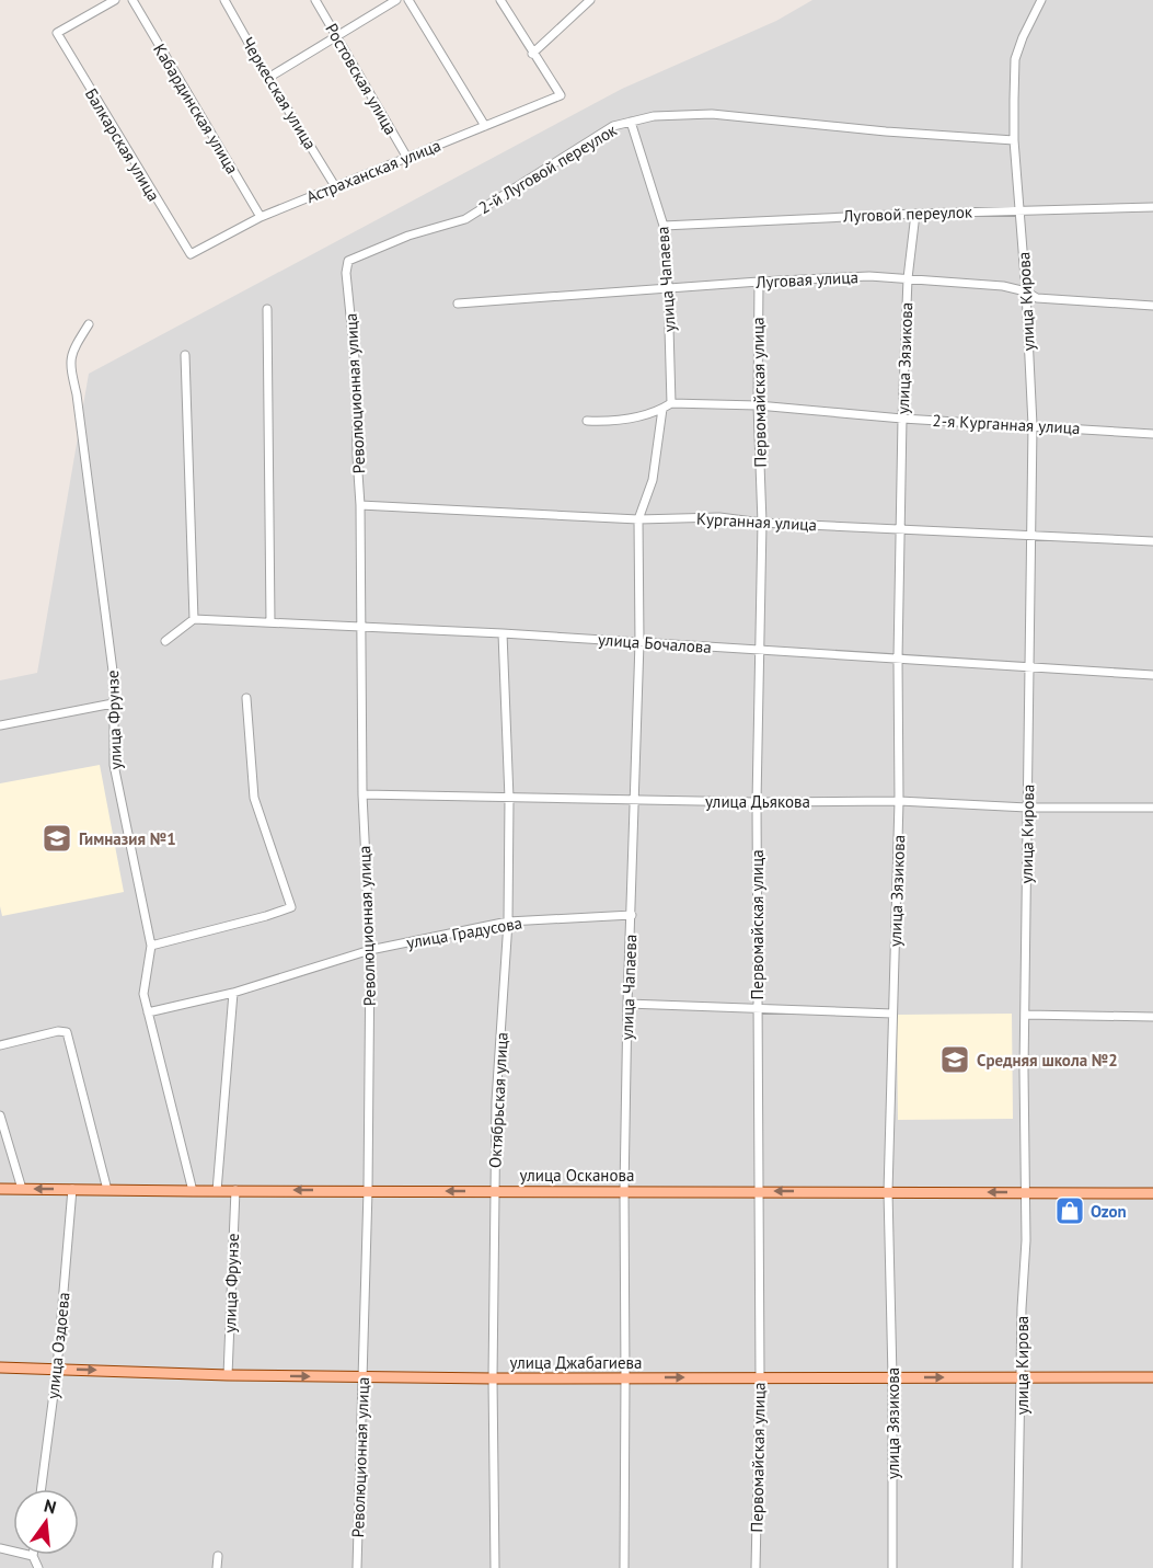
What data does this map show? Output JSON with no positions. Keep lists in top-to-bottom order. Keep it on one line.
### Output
{"streets":{"main road":["улица Осканова","улица Джабагиева"],"street":["Ростовская улица","Черкесская улица","Кабардинская улица","Балкарская улица","2-й Луговой переулок","Астраханская улица","Луговой переулок","улица Чапаева","Луговая улица","улица Кирова","улица Зязикова","Первомайская улица","Революционная улица","2-я Курганная улица","Курганная улица","улица Бочалова","улица Фрунзе","улица Дьякова","улица Градусова","Октябрьская улица","улица Оздоева"]},"crossings":[["Ростовская улица","Астраханская улица"],["Черкесская улица","Астраханская улица"],["Кабардинская улица","Астраханская улица"],["Балкарская улица","Астраханская улица"],["2-й Луговой переулок","улица Чапаева"],["2-й Луговой переулок","улица Кирова"],["2-й Луговой переулок","Революционная улица"],["Луговой переулок","улица Чапаева"],["Луговой переулок","улица Кирова"],["Луговой переулок","улица Зязикова"],["улица Чапаева","Луговая улица"],["улица Чапаева","2-я Курганная улица"],["улица Чапаева","Курганная улица"],["улица Чапаева","улица Бочалова"],["улица Чапаева","улица Дьякова"],["улица Чапаева","улица Градусова"],["улица Чапаева","улица Осканова"],["улица Чапаева","улица Джабагиева"],["Луговая улица","улица Кирова"],["Луговая улица","улица Зязикова"],["Луговая улица","Первомайская улица"],["улица Кирова","2-я Курганная улица"],["улица Кирова","Курганная улица"],["улица Кирова","улица Бочалова"],["улица Кирова","улица Дьякова"],["улица Кирова","улица Осканова"],["улица Кирова","улица Джабагиева"],["улица Зязикова","2-я Курганная улица"],["улица Зязикова","Курганная улица"],["улица Зязикова","улица Бочалова"],["улица Зязикова","улица Дьякова"],["улица Зязикова","улица Осканова"],["улица Зязикова","улица Джабагиева"],["Первомайская улица","2-я Курганная улица"],["Первомайская улица","Курганная улица"],["Первомайская улица","улица Бочалова"],["Первомайская улица","улица Дьякова"],["Первомайская улица","улица Осканова"],["Первомайская улица","улица Джабагиева"],["Революционная улица","Курганная улица"],["Революционная улица","улица Бочалова"],["Революционная улица","улица Дьякова"],["Революционная улица","улица Градусова"],["Революционная улица","улица Осканова"],["Революционная улица","улица Джабагиева"],["улица Бочалова","Октябрьская улица"],["улица Фрунзе","улица Градусова"],["улица Фрунзе","улица Осканова"],["улица Фрунзе","улица Джабагиева"],["улица Дьякова","Октябрьская улица"],["улица Градусова","Октябрьская улица"],["Октябрьская улица","улица Осканова"],["Октябрьская улица","улица Джабагиева"],["улица Осканова","улица Оздоева"],["улица Оздоева","улица Джабагиева"]],"one_way":["улица Осканова","улица Джабагиева"],"places":{"school or university":["Гимназия №1","Средняя школа №2"],"shop":["Ozon"]},"north":"top"}
